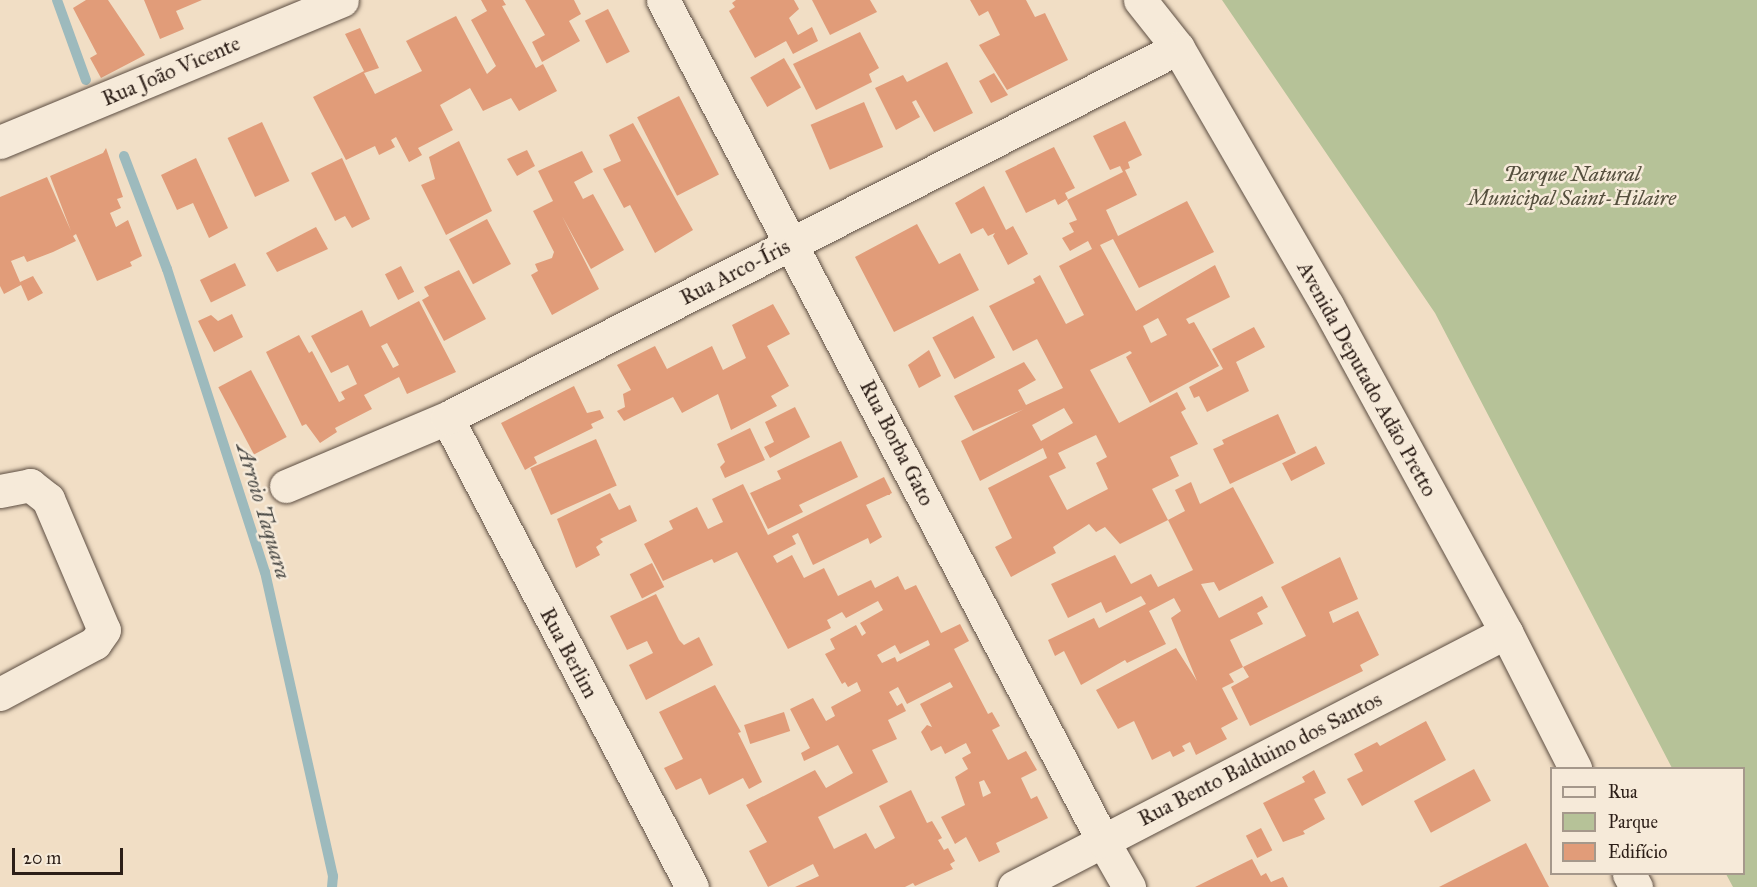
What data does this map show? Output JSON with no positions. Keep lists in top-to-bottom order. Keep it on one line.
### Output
{"streets":{"street":["Rua João Vicente","Rua Arco-Íris","Avenida Deputado Adão Pretto","Rua Borba Gato","Rua Berlim","Rua Bento Balduino dos Santos"]},"crossings":[["Rua Arco-Íris","Avenida Deputado Adão Pretto"],["Rua Arco-Íris","Rua Borba Gato"],["Rua Arco-Íris","Rua Berlim"],["Avenida Deputado Adão Pretto","Rua Bento Balduino dos Santos"],["Rua Borba Gato","Rua Bento Balduino dos Santos"]],"water":["Arroio Taquara"],"parks":["Parque Natural Municipal Saint-Hilaire"],"legend":["Rua","Parque","Edifício"],"scale_bar":"20 m"}
